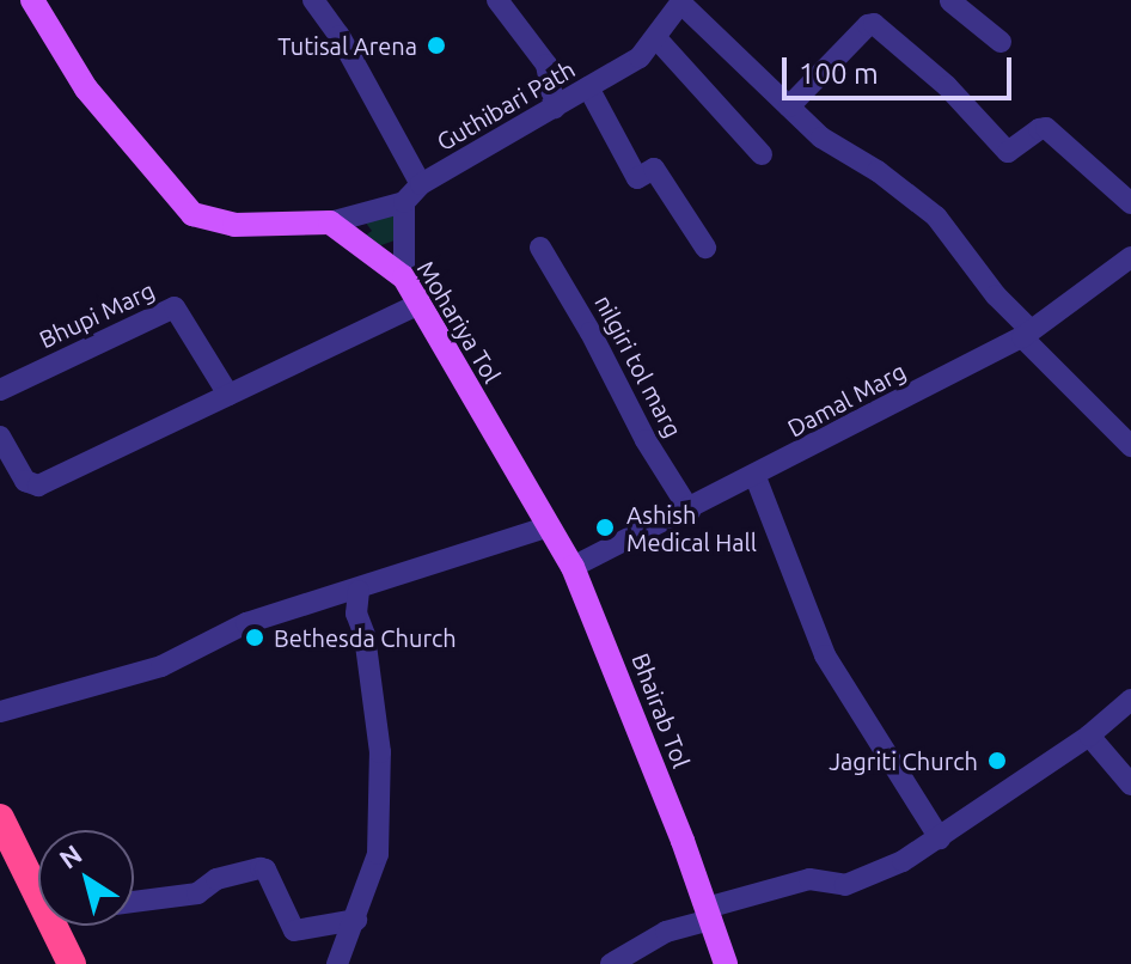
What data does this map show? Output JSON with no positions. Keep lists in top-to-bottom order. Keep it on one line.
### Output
{"streets":{"main road":["Mohariya Tol","Bhairab Tol"],"street":["Guthibari Path","Bhupi Marg","nilgiri tol marg","Damal Marg"]},"crossings":[["Mohariya Tol","Bhairab Tol"],["nilgiri tol marg","Damal Marg"],["Damal Marg","Bhairab Tol"]],"places":["Tutisal Arena","Ashish Medical Hall","Bethesda Church","Jagriti Church"],"scale_bar":"100 m","north":"top left"}
